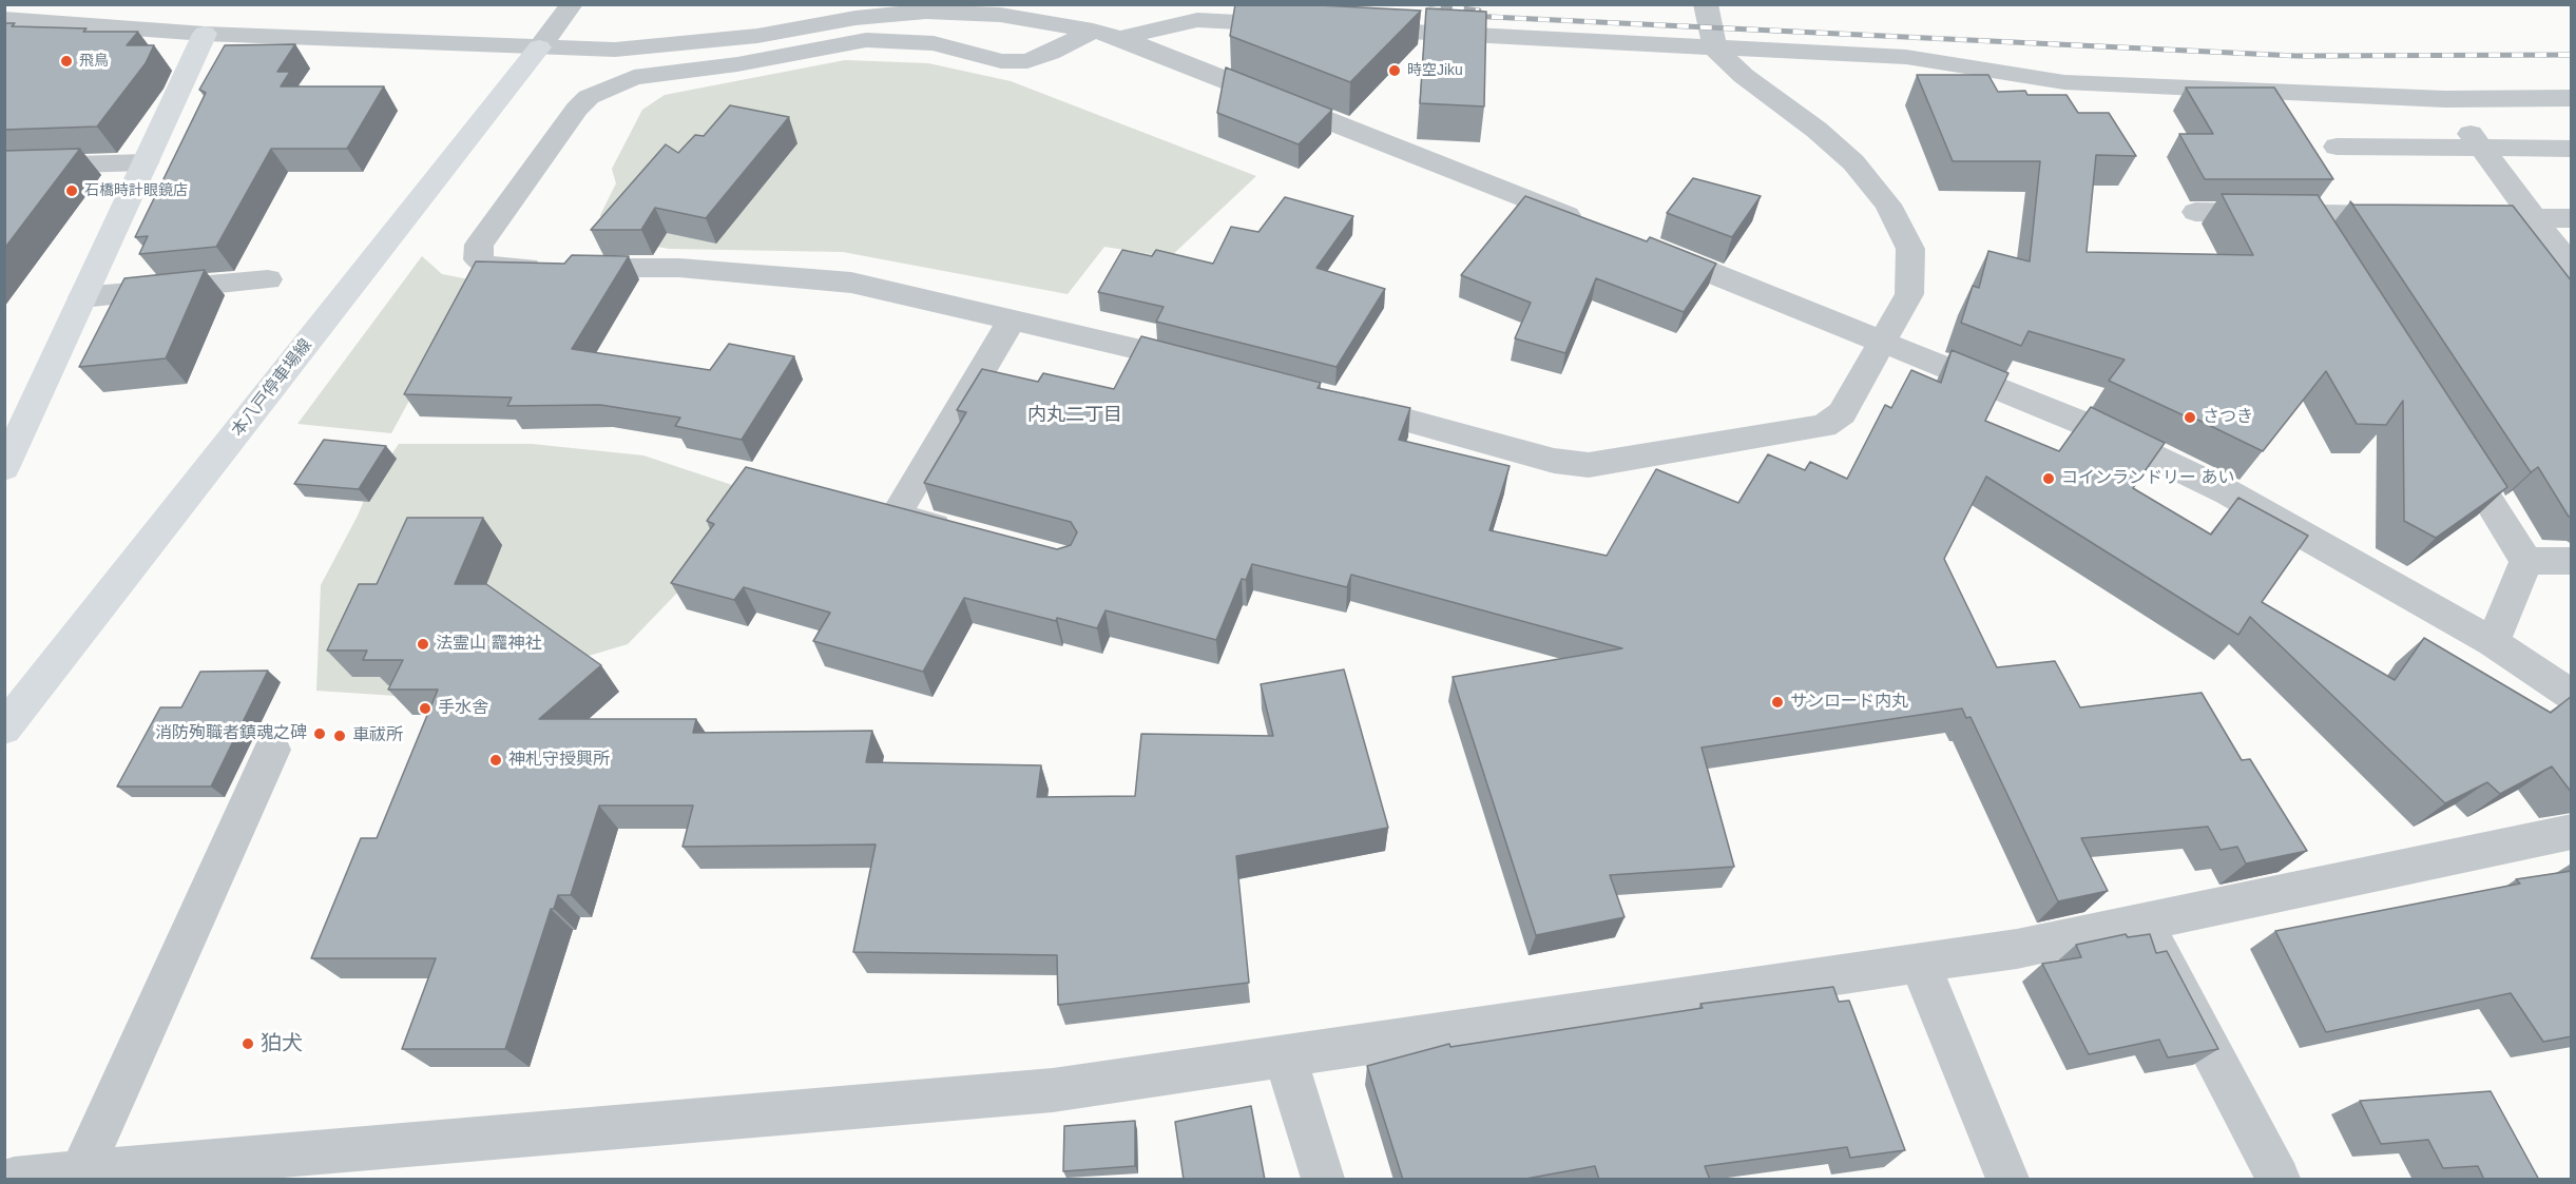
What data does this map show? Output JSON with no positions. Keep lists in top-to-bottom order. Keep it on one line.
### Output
{"streets":{"main road":["本八戸停車場線"]},"districts":["内丸二丁目"],"places":["飛鳥","時空Jiku","石橋時計眼鏡店","さつき","コインランドリー あい","法霊山 龗神社","サンロード内丸","手水舎","消防殉職者鎮魂之碑","車祓所","神札守授興所","狛犬"]}
